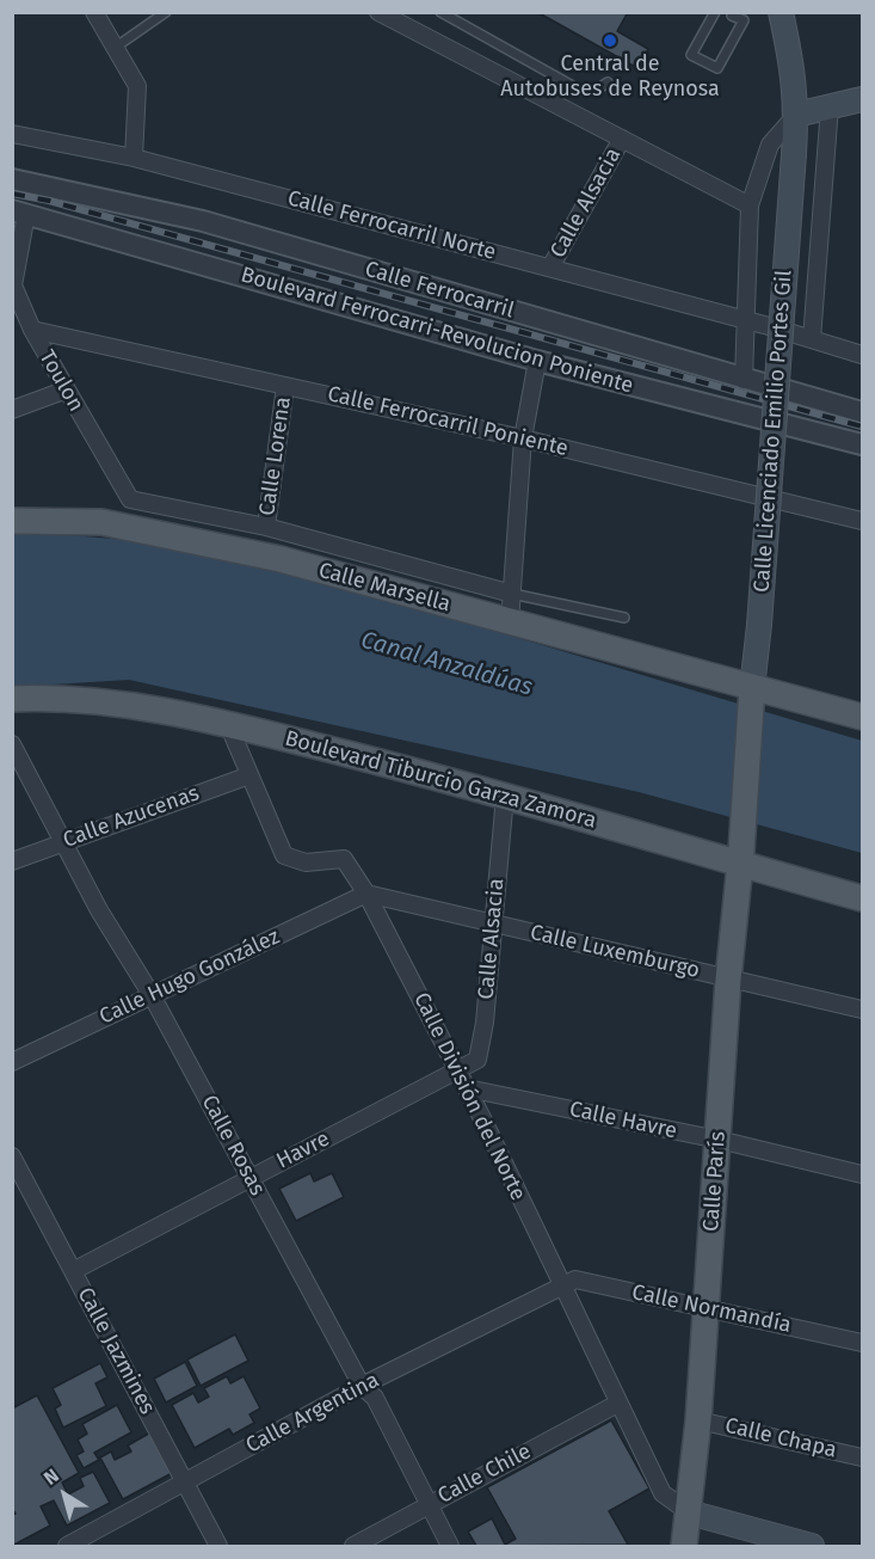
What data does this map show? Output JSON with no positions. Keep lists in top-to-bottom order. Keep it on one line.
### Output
{"streets":{"main road":["Calle Licenciado Emilio Portes Gil","Calle Marsella","Boulevard Tiburcio Garza Zamora","Calle París"],"street":["Calle Alsacia","Calle Ferrocarril Norte","Calle Ferrocarril","Boulevard Ferrocarri-Revolucion Poniente","Toulon","Calle Ferrocarril Poniente","Calle Lorena","Calle Azucenas","Calle Luxemburgo","Calle Hugo González","Calle División del Norte","Calle Havre","Calle Rosas","Havre","Calle Normandía","Calle Jazmines","Calle Argentina","Calle Chapa","Calle Chile"]},"crossings":[["Calle Alsacia","Calle Ferrocarril Norte"],["Calle Alsacia","Boulevard Tiburcio Garza Zamora"],["Calle Alsacia","Calle Luxemburgo"],["Calle Alsacia","Calle División del Norte"],["Calle Alsacia","Havre"],["Boulevard Ferrocarri-Revolucion Poniente","Toulon"],["Toulon","Calle Ferrocarril Poniente"],["Toulon","Calle Lorena"],["Calle Ferrocarril Poniente","Calle Lorena"],["Calle Licenciado Emilio Portes Gil","Calle Marsella"],["Calle Licenciado Emilio Portes Gil","Boulevard Tiburcio Garza Zamora"],["Calle Licenciado Emilio Portes Gil","Calle París"],["Boulevard Tiburcio Garza Zamora","Calle División del Norte"],["Boulevard Tiburcio Garza Zamora","Calle París"],["Calle Azucenas","Calle División del Norte"],["Calle Azucenas","Calle Rosas"],["Calle Luxemburgo","Calle Hugo González"],["Calle Luxemburgo","Calle División del Norte"],["Calle Luxemburgo","Calle París"],["Calle Hugo González","Calle División del Norte"],["Calle Hugo González","Calle Rosas"],["Calle División del Norte","Calle Havre"],["Calle División del Norte","Havre"],["Calle División del Norte","Calle París"],["Calle División del Norte","Calle Normandía"],["Calle División del Norte","Calle Argentina"],["Calle División del Norte","Calle Chile"],["Calle Havre","Calle París"],["Calle Rosas","Havre"],["Calle Rosas","Calle Argentina"],["Calle Rosas","Calle Chile"],["Havre","Calle Jazmines"],["Calle París","Calle Normandía"],["Calle París","Calle Chapa"],["Calle Normandía","Calle Argentina"],["Calle Jazmines","Calle Argentina"]],"water":["Canal Anzaldúas"],"places":["Central de Autobuses de Reynosa"],"north":"top left"}
